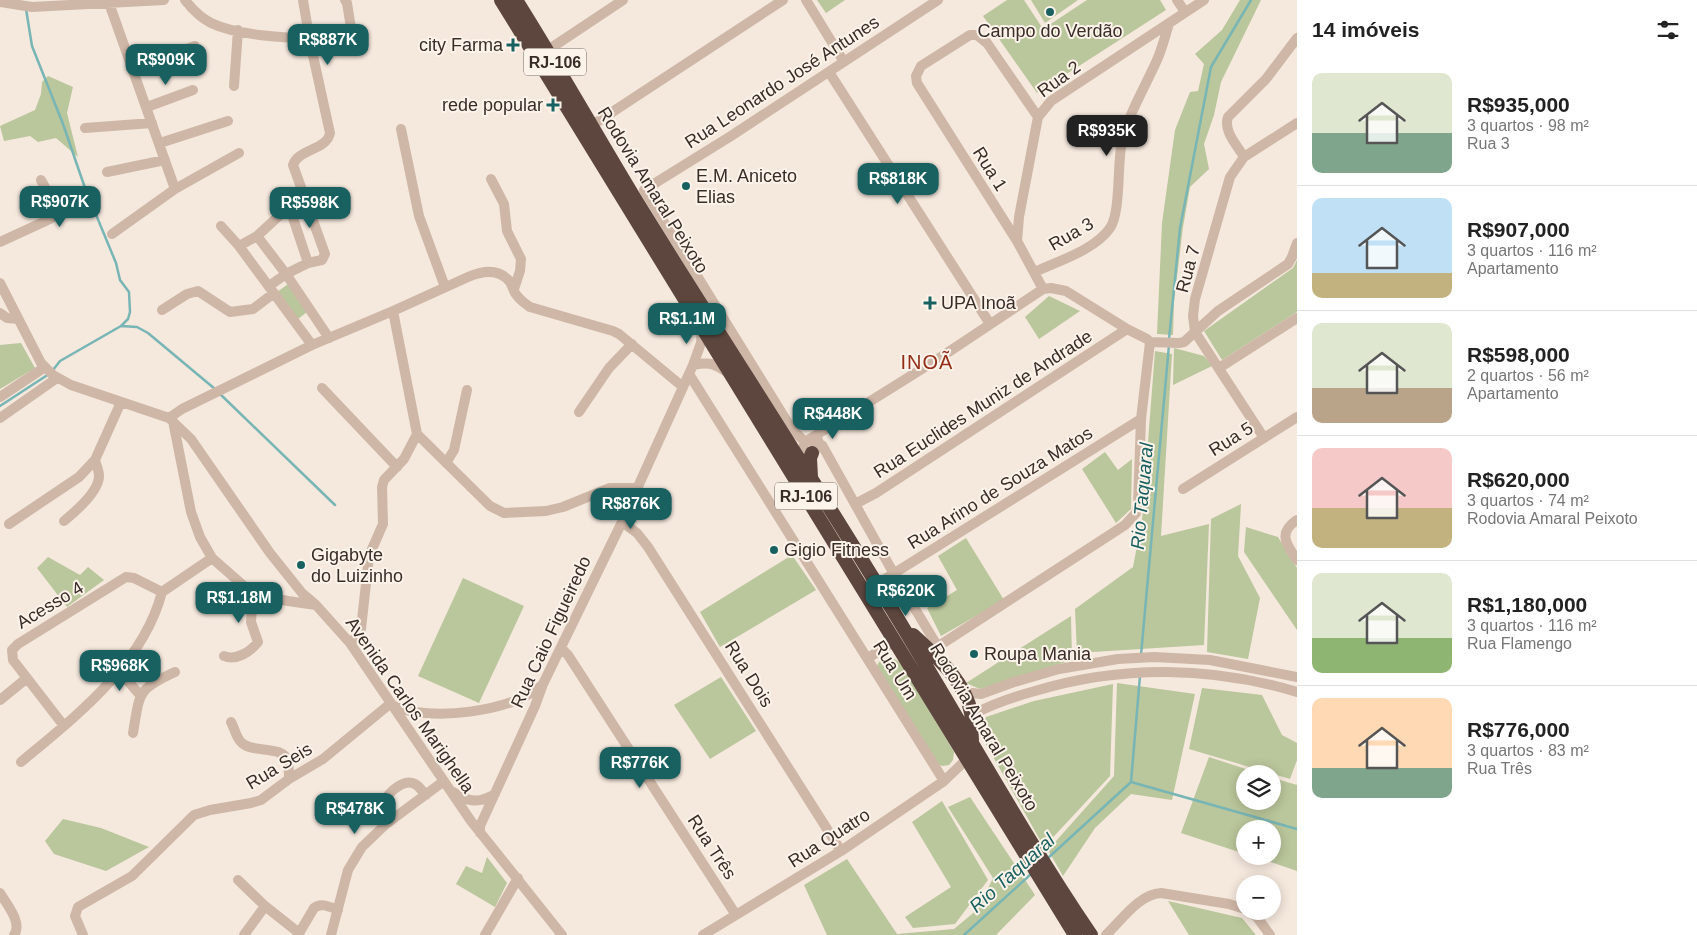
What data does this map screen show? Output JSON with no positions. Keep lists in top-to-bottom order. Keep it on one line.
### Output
{"streets":{"highway":["RJ-106","Rodovia Amaral Peixoto"],"street":["Rua 2","Rua Leonardo José Antunes","Rua 1","Rua 3","Rua 7","Rua Euclides Muniz de Andrade","Rua 5","Rua Arino de Souza Matos","Acesso 4","Rua Caio Figueiredo","Rua Um","Rua Dois","Avenida Carlos Marighella","Rua Seis","Rua Quatro","Rua Três"]},"crossings":[["Rua 2","Rua 1"],["Rua 2","Rua 3"],["Rua 1","Rua 3"],["Rodovia Amaral Peixoto","Rua Arino de Souza Matos"],["Rodovia Amaral Peixoto","Rua Caio Figueiredo"],["Rodovia Amaral Peixoto","Rua Quatro"],["Rua Caio Figueiredo","Rua Um"],["Rua Caio Figueiredo","Rua Dois"],["Rua Caio Figueiredo","Avenida Carlos Marighella"],["Rua Caio Figueiredo","Rua Três"],["Rua Um","Rua Quatro"],["Rua Dois","Rua Quatro"],["Avenida Carlos Marighella","Rua Seis"],["Rua Quatro","Rua Três"]],"districts":["INOÃ"],"water":["Rio Taquaral"],"places":{"other":["Campo do Verdão","E.M. Aniceto Elias","Gigio Fitness","Gigabyte do Luizinho","Roupa Mania"],"health":["city Farma","rede popular","UPA Inoã"]},"page":{"heading":"14 imóveis","price":["R$887K","R$909K","R$935K","R$818K","R$907K","R$598K","R$1.1M","R$448K","R$876K","R$620K","R$1.18M","R$968K","R$776K","R$478K"],"list":[{"name":"R$935,000","note":"3 quartos · 98 m² · Rua 3"},{"name":"R$907,000","note":"3 quartos · 116 m² · Apartamento"},{"name":"R$598,000","note":"2 quartos · 56 m² · Apartamento"},{"name":"R$620,000","note":"3 quartos · 74 m² · Rodovia Amaral Peixoto"},{"name":"R$1,180,000","note":"3 quartos · 116 m² · Rua Flamengo"},{"name":"R$776,000","note":"3 quartos · 83 m² · Rua Três"}],"map_buttons":["+","−"]}}
